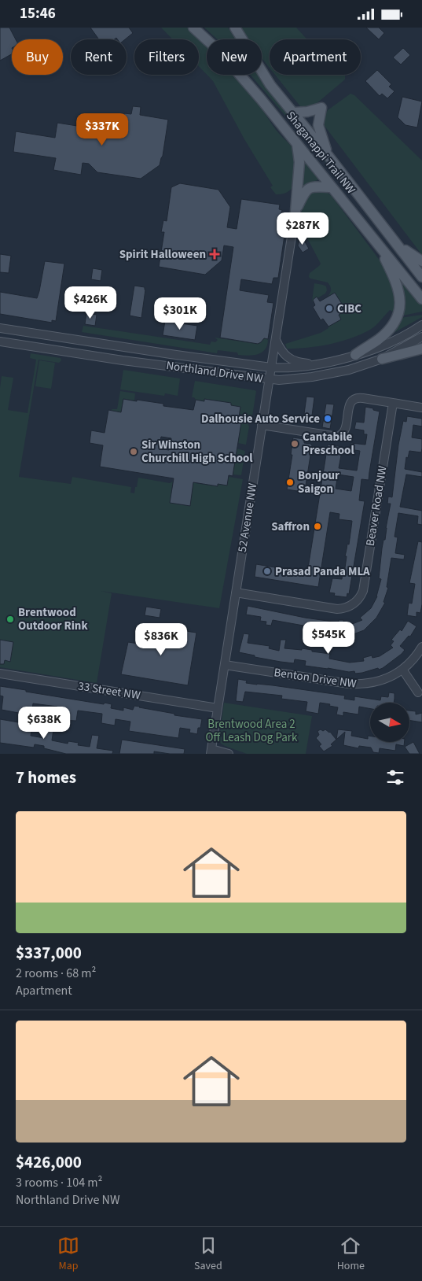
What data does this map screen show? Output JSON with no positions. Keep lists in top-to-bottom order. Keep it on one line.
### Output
{"streets":{"main road":["Shaganappi Trail NW"],"street":["Northland Drive NW","Beaver Road NW","52 Avenue NW","Benton Drive NW","33 Street NW"]},"crossings":[["Northland Drive NW","52 Avenue NW"],["Beaver Road NW","52 Avenue NW"],["52 Avenue NW","Benton Drive NW"],["52 Avenue NW","33 Street NW"]],"parks":["Brentwood Area 2 Off Leash Dog Park"],"places":{"health":["Spirit Halloween"],"other":["CIBC","Dalhousie Auto Service","Cantabile Preschool","Sir Winston Churchill High School","Bonjour Saigon","Saffron","Prasad Panda MLA","Brentwood Outdoor Rink"]},"north":"right","page":{"status":"15:46","chip":["Buy","Rent","Filters","New","Apartment"],"price":["$337K","$287K","$426K","$301K","$545K","$836K","$638K"],"heading":"7 homes","list":[{"name":"$337,000","note":"2 rooms · 68 m² · Apartment"},{"name":"$426,000","note":"3 rooms · 104 m² · Northland Drive NW"}],"tabs":["Map","Saved","Home"]}}
